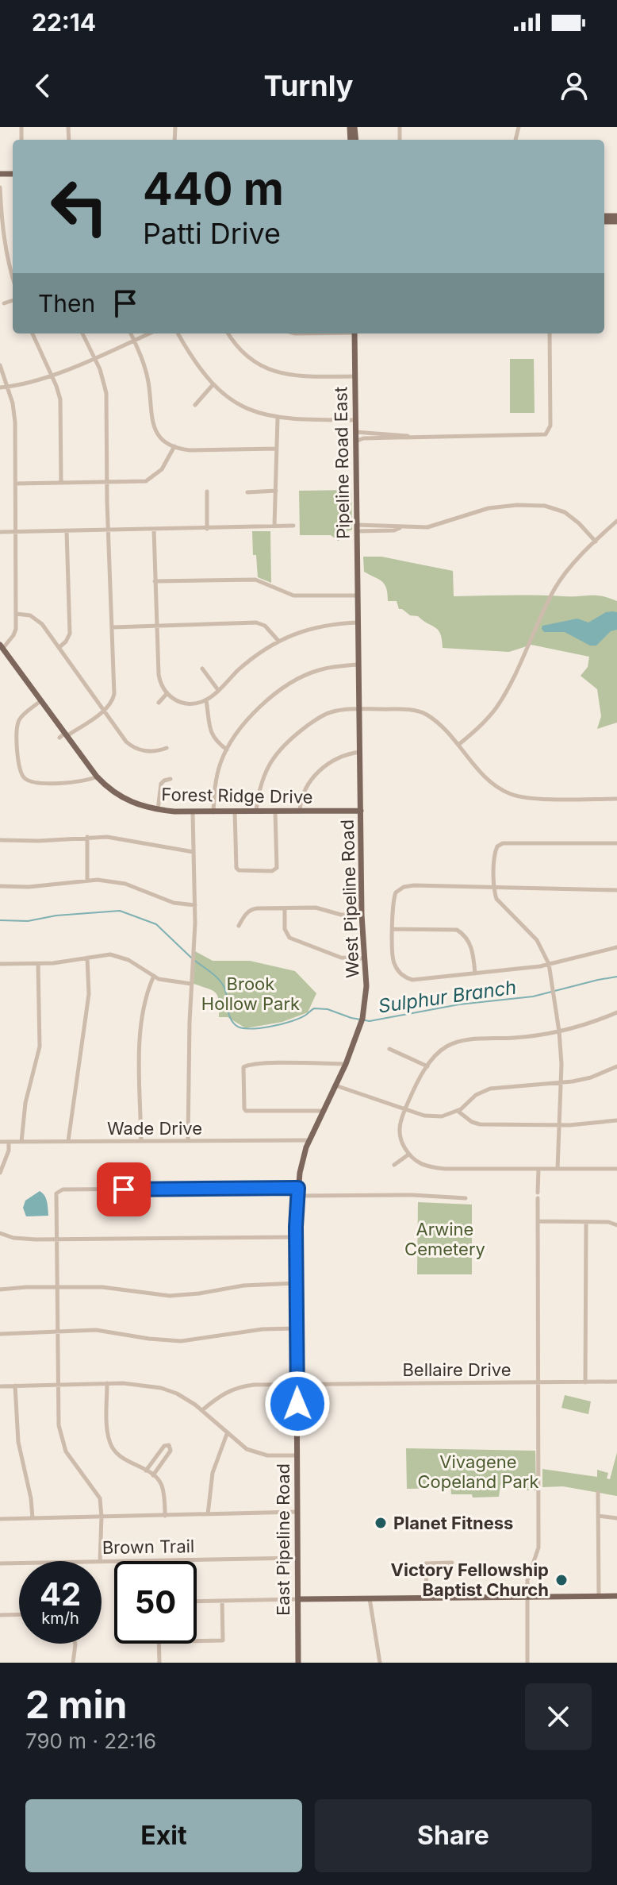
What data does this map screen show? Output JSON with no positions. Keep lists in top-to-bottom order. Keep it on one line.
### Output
{"streets":{"main road":["Pipeline Road East","Forest Ridge Drive","West Pipeline Road","East Pipeline Road"],"street":["Wade Drive","Bellaire Drive","Brown Trail"]},"crossings":[["Pipeline Road East","West Pipeline Road"],["Forest Ridge Drive","West Pipeline Road"],["West Pipeline Road","Wade Drive"],["West Pipeline Road","East Pipeline Road"],["Bellaire Drive","East Pipeline Road"],["East Pipeline Road","Brown Trail"]],"water":["Sulphur Branch"],"parks":["Brook Hollow Park","Arwine Cemetery","Vivagene Copeland Park"],"places":["Planet Fitness","Victory Fellowship Baptist Church"],"page":{"status":"22:14","header":"Turnly","turn":["440 m","Patti Drive"],"then":"Then","speed":"42 km/h","limit":"50","heading":["2 min","790 m · 22:16"],"buttons":["Exit","Share"]}}
